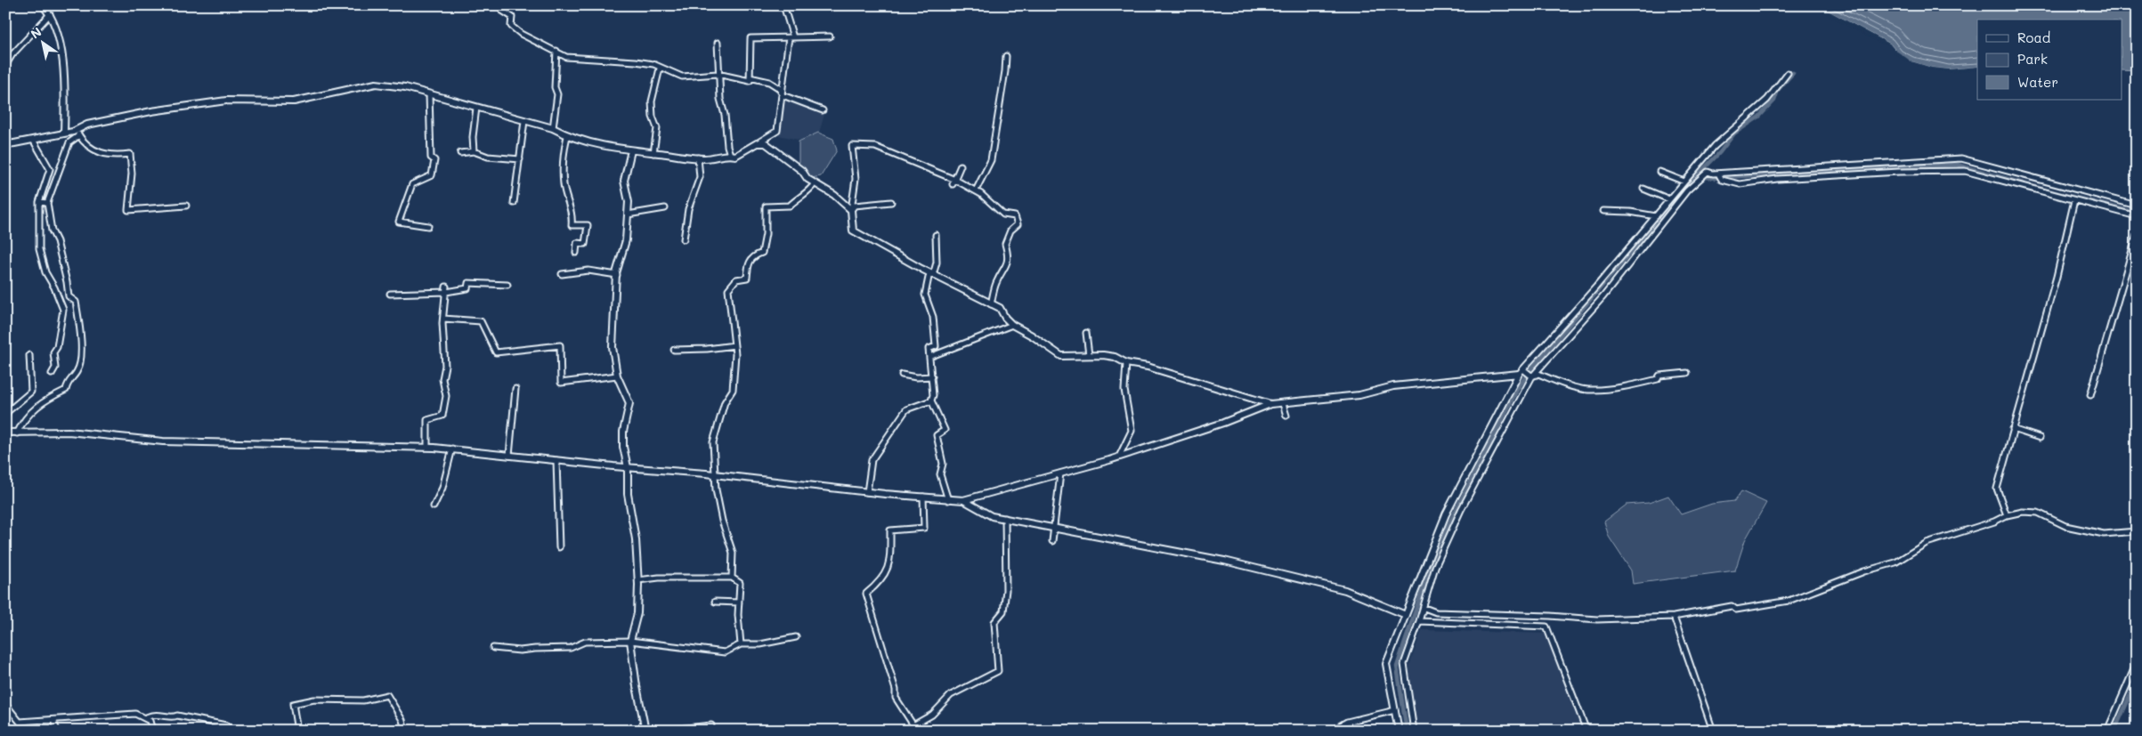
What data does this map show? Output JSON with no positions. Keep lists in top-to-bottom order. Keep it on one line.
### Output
{"legend":["Road","Park","Water"],"north":"top left"}
